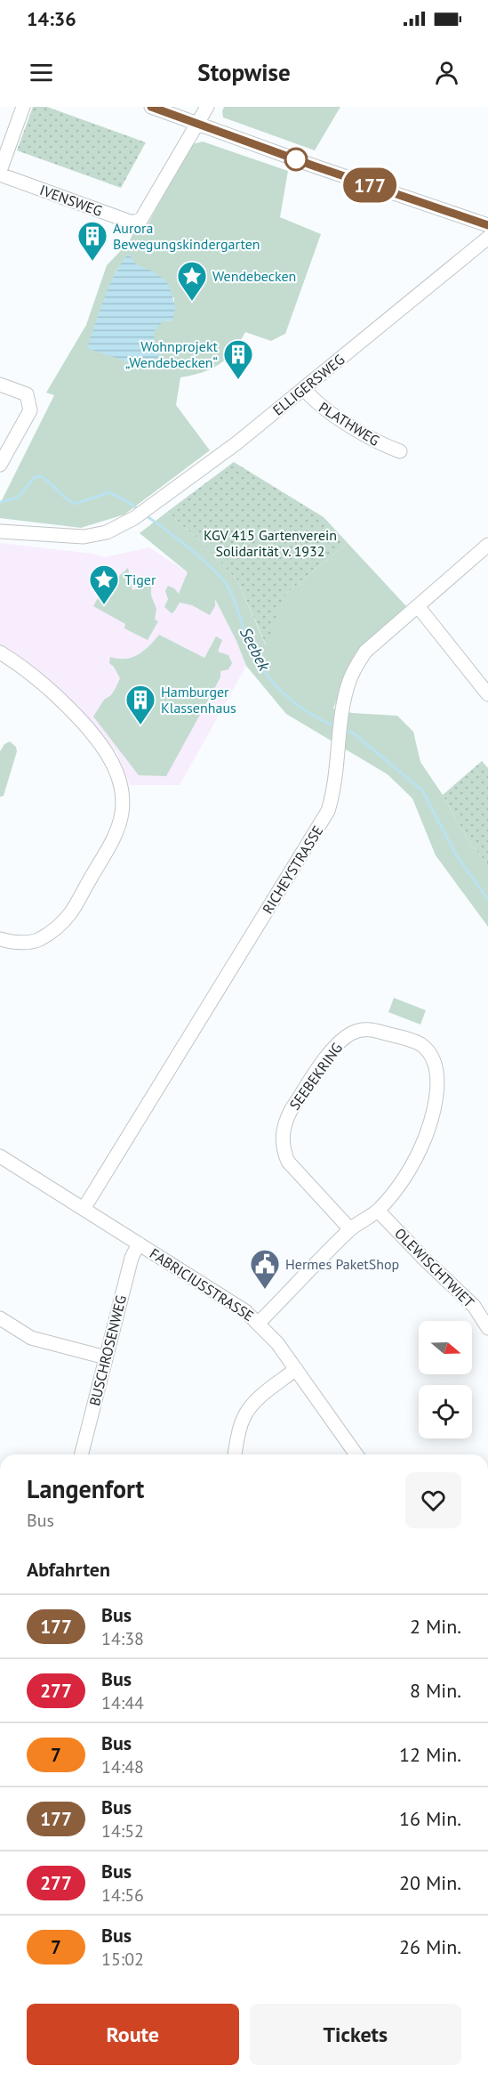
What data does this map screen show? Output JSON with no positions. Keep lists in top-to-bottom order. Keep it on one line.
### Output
{"streets":{"street":["IVENSWEG","ELLIGERSWEG","PLATHWEG","RICHEYSTRASSE","SEEBEKRING","OLEWISCHTWIET","FABRICIUSSTRASSE","BUSCHROSENWEG"]},"crossings":[["ELLIGERSWEG","PLATHWEG"],["RICHEYSTRASSE","FABRICIUSSTRASSE"],["SEEBEKRING","OLEWISCHTWIET"],["SEEBEKRING","FABRICIUSSTRASSE"],["FABRICIUSSTRASSE","BUSCHROSENWEG"]],"water":["Seebek"],"parks":["KGV 415 Gartenverein Solidarität v. 1932"],"places":{"building":["Aurora Bewegungskindergarten","Wohnprojekt „Wendebecken“","Hamburger Klassenhaus"],"place":["Wendebecken","Tiger"],"public building":["Hermes PaketShop"]},"lines":["bus line 177"],"north":"right","page":{"status":"14:36","header":"Stopwise","on_map":"177","heading":[["Langenfort","Bus"],"Abfahrten"],"list":[{"mark":"177","name":"Bus","note":"14:38","value":"2 Min."},{"mark":"277","name":"Bus","note":"14:44","value":"8 Min."},{"mark":"7","name":"Bus","note":"14:48","value":"12 Min."},{"mark":"177","name":"Bus","note":"14:52","value":"16 Min."},{"mark":"277","name":"Bus","note":"14:56","value":"20 Min."},{"mark":"7","name":"Bus","note":"15:02","value":"26 Min."}],"buttons":["Route","Tickets"]}}
